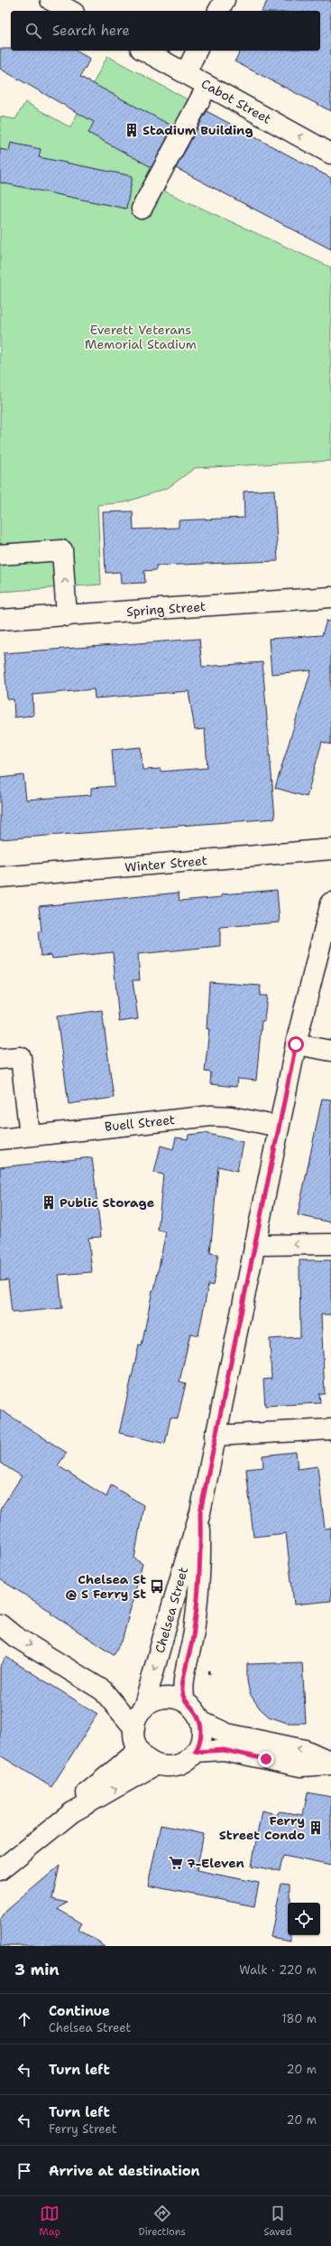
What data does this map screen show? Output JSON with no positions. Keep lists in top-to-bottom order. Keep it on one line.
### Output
{"streets":{"main road":["Cabot Street","Spring Street","Winter Street","Buell Street","Chelsea Street"]},"crossings":[["Buell Street","Chelsea Street"]],"one_way":["Cabot Street"],"parks":["Everett Veterans Memorial Stadium"],"places":{"building":["Stadium Building","Public Storage","Ferry Street Condo"],"bus stop":["Chelsea St @ S Ferry St"],"supermarket":["7-Eleven"]},"page":{"search":"Search here","heading":["3 min","Walk · 220 m"],"list":[["Continue","Chelsea Street","180 m"],["Turn left","20 m"],["Turn left","Ferry Street","20 m"],"Arrive at destination"],"nav":["Map","Directions","Saved"]}}
